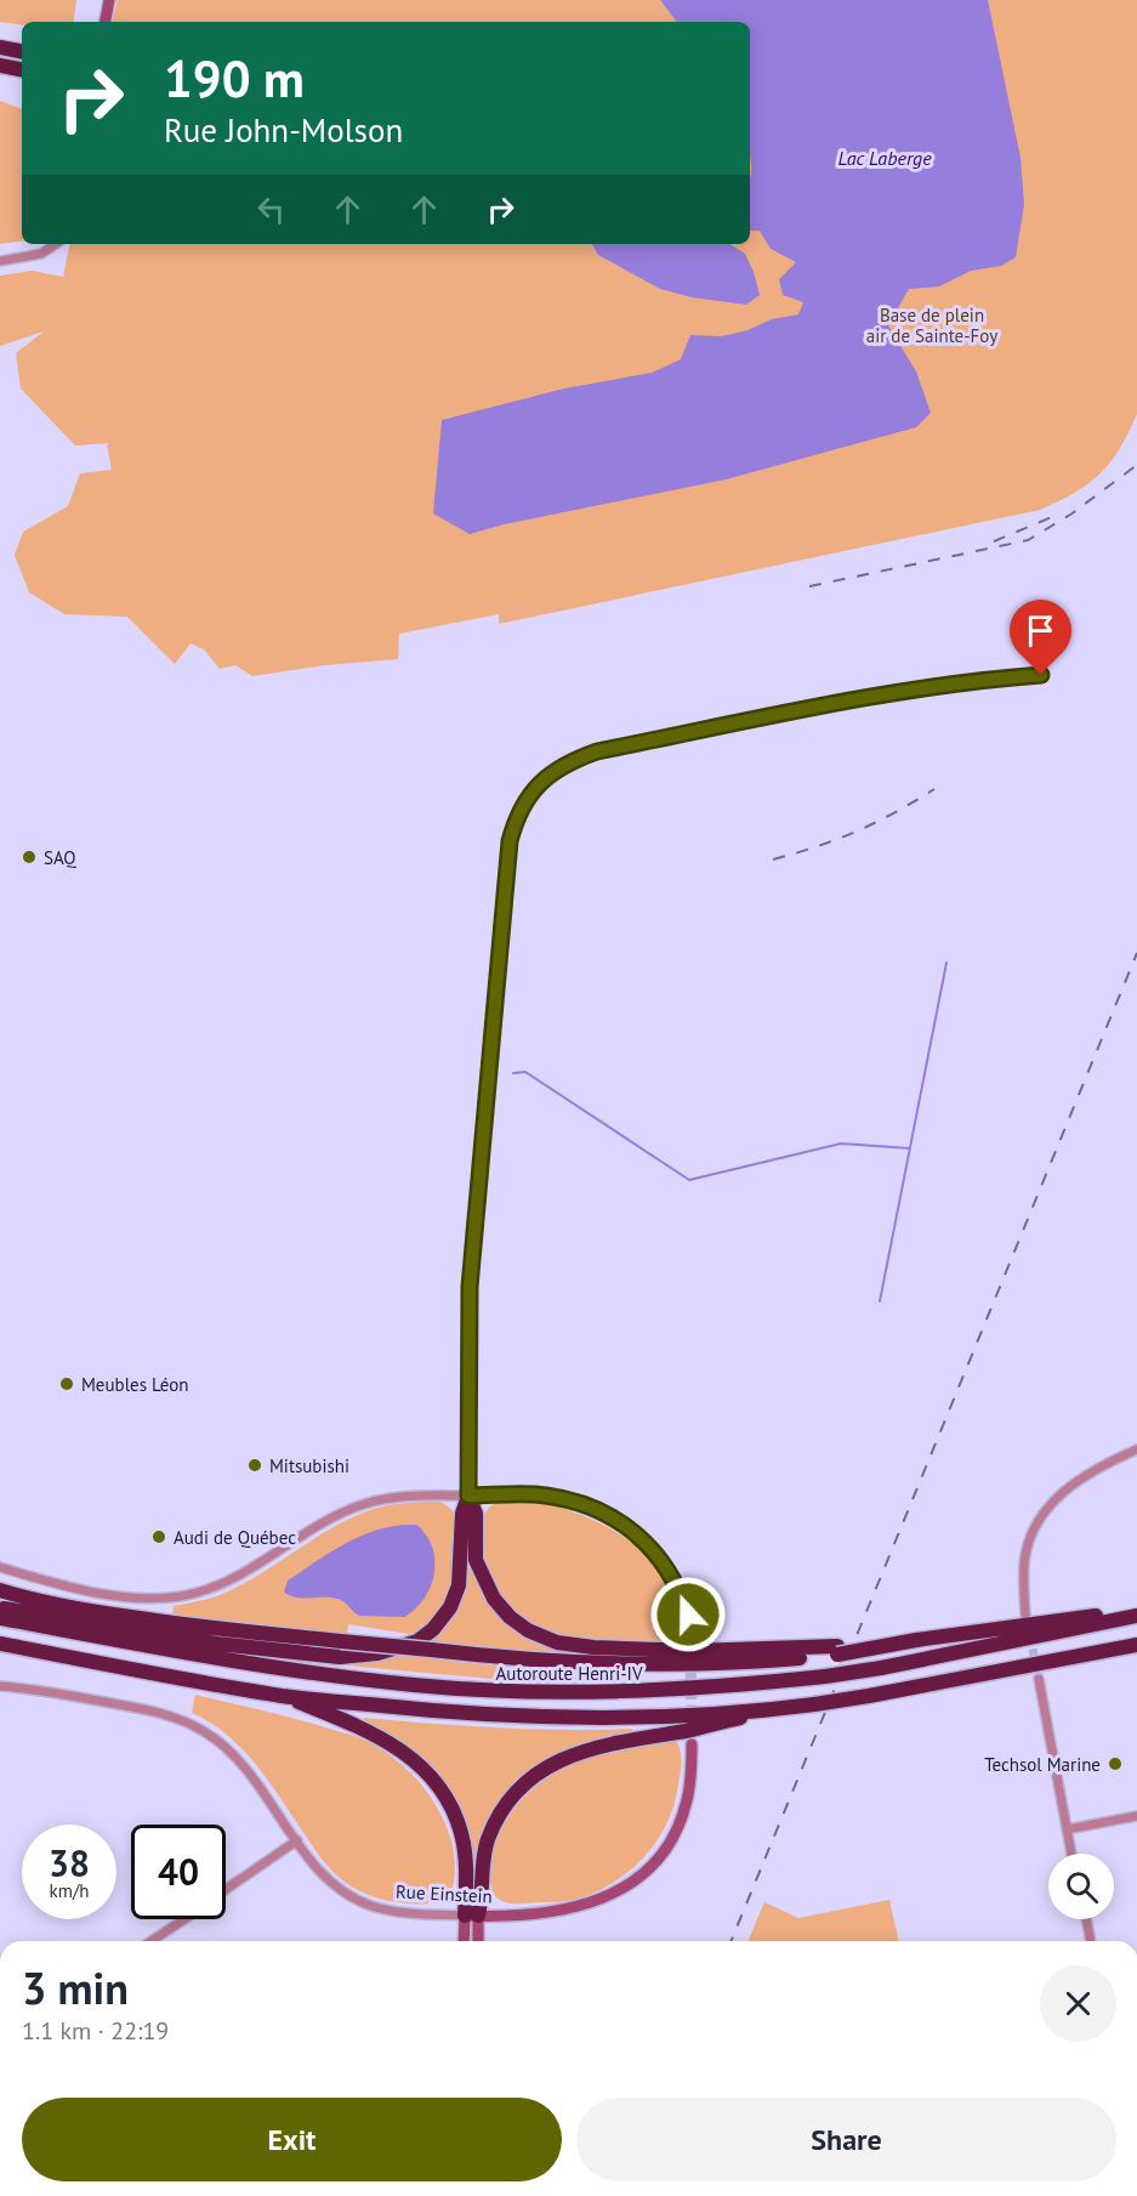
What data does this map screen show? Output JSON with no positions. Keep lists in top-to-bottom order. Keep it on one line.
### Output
{"streets":{"highway":["Autoroute Henri-IV"],"street":["Rue Einstein"]},"water":["Lac Laberge"],"parks":["Base de plein air de Sainte-Foy"],"places":["SAQ","Meubles Léon","Mitsubishi","Audi de Québec","Techsol Marine"],"page":{"turn":["190 m","Rue John-Molson"],"speed":"38 km/h","limit":"40","heading":["3 min","1.1 km · 22:19"],"buttons":["Exit","Share"]}}
